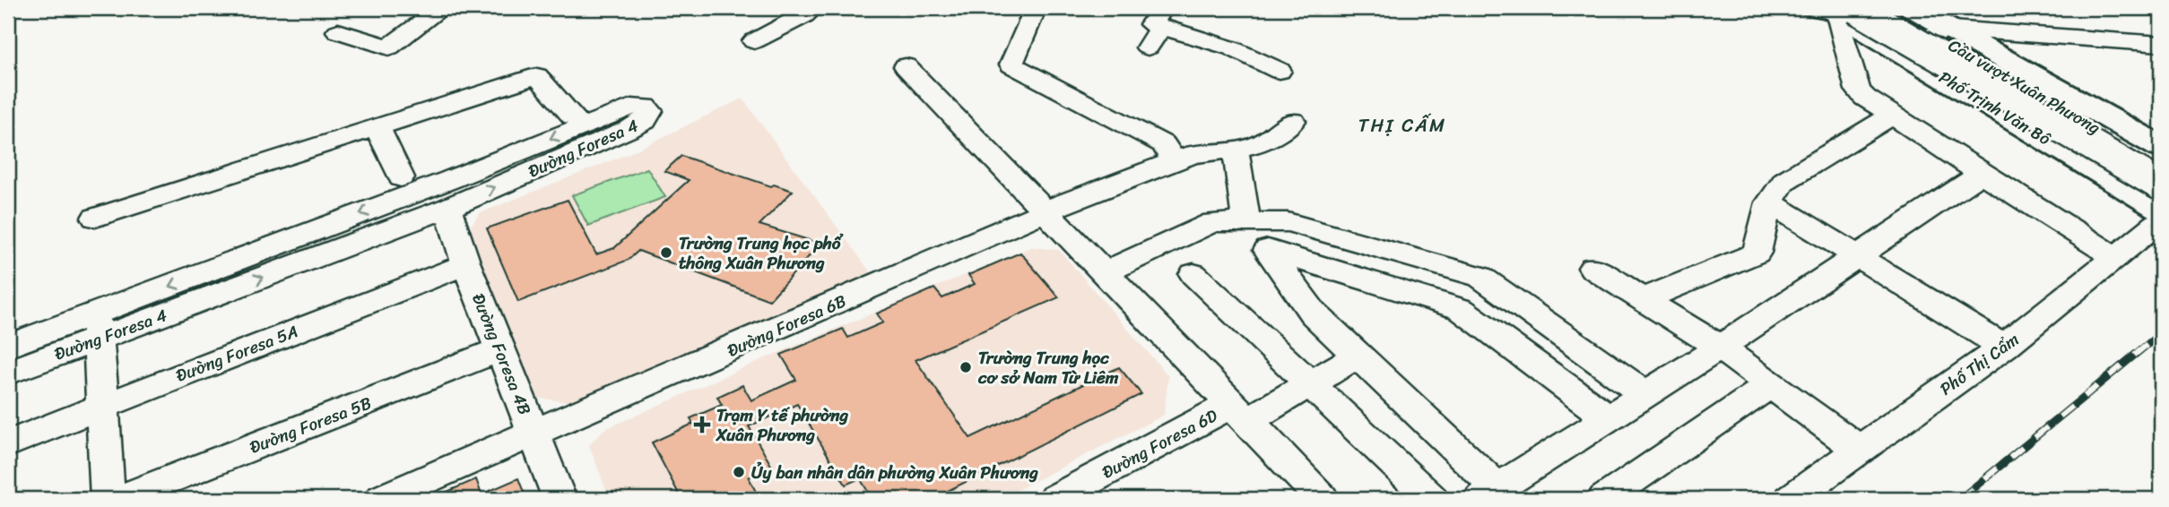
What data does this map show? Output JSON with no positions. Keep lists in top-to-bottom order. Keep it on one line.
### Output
{"streets":{"main road":["Cầu vượt Xuân Phương","Phố Trịnh Văn Bô"],"street":["Đường Foresa 4","Đường Foresa 6B","Đường Foresa 5A","Đường Foresa 4B","Phố Thị Cẩm","Đường Foresa 5B","Đường Foresa 6D"]},"crossings":[["Cầu vượt Xuân Phương","Phố Trịnh Văn Bô"],["Đường Foresa 4","Đường Foresa 4B"],["Đường Foresa 6B","Đường Foresa 4B"],["Đường Foresa 5A","Đường Foresa 4B"],["Đường Foresa 4B","Đường Foresa 5B"]],"districts":["THỊ CẤM"],"places":{"other":["Trường Trung học phổ thông Xuân Phương","Trường Trung học cơ sở Nam Từ Liêm","Ủy ban nhân dân phường Xuân Phương"],"health":["Trạm Y tế phường Xuân Phương"]}}
